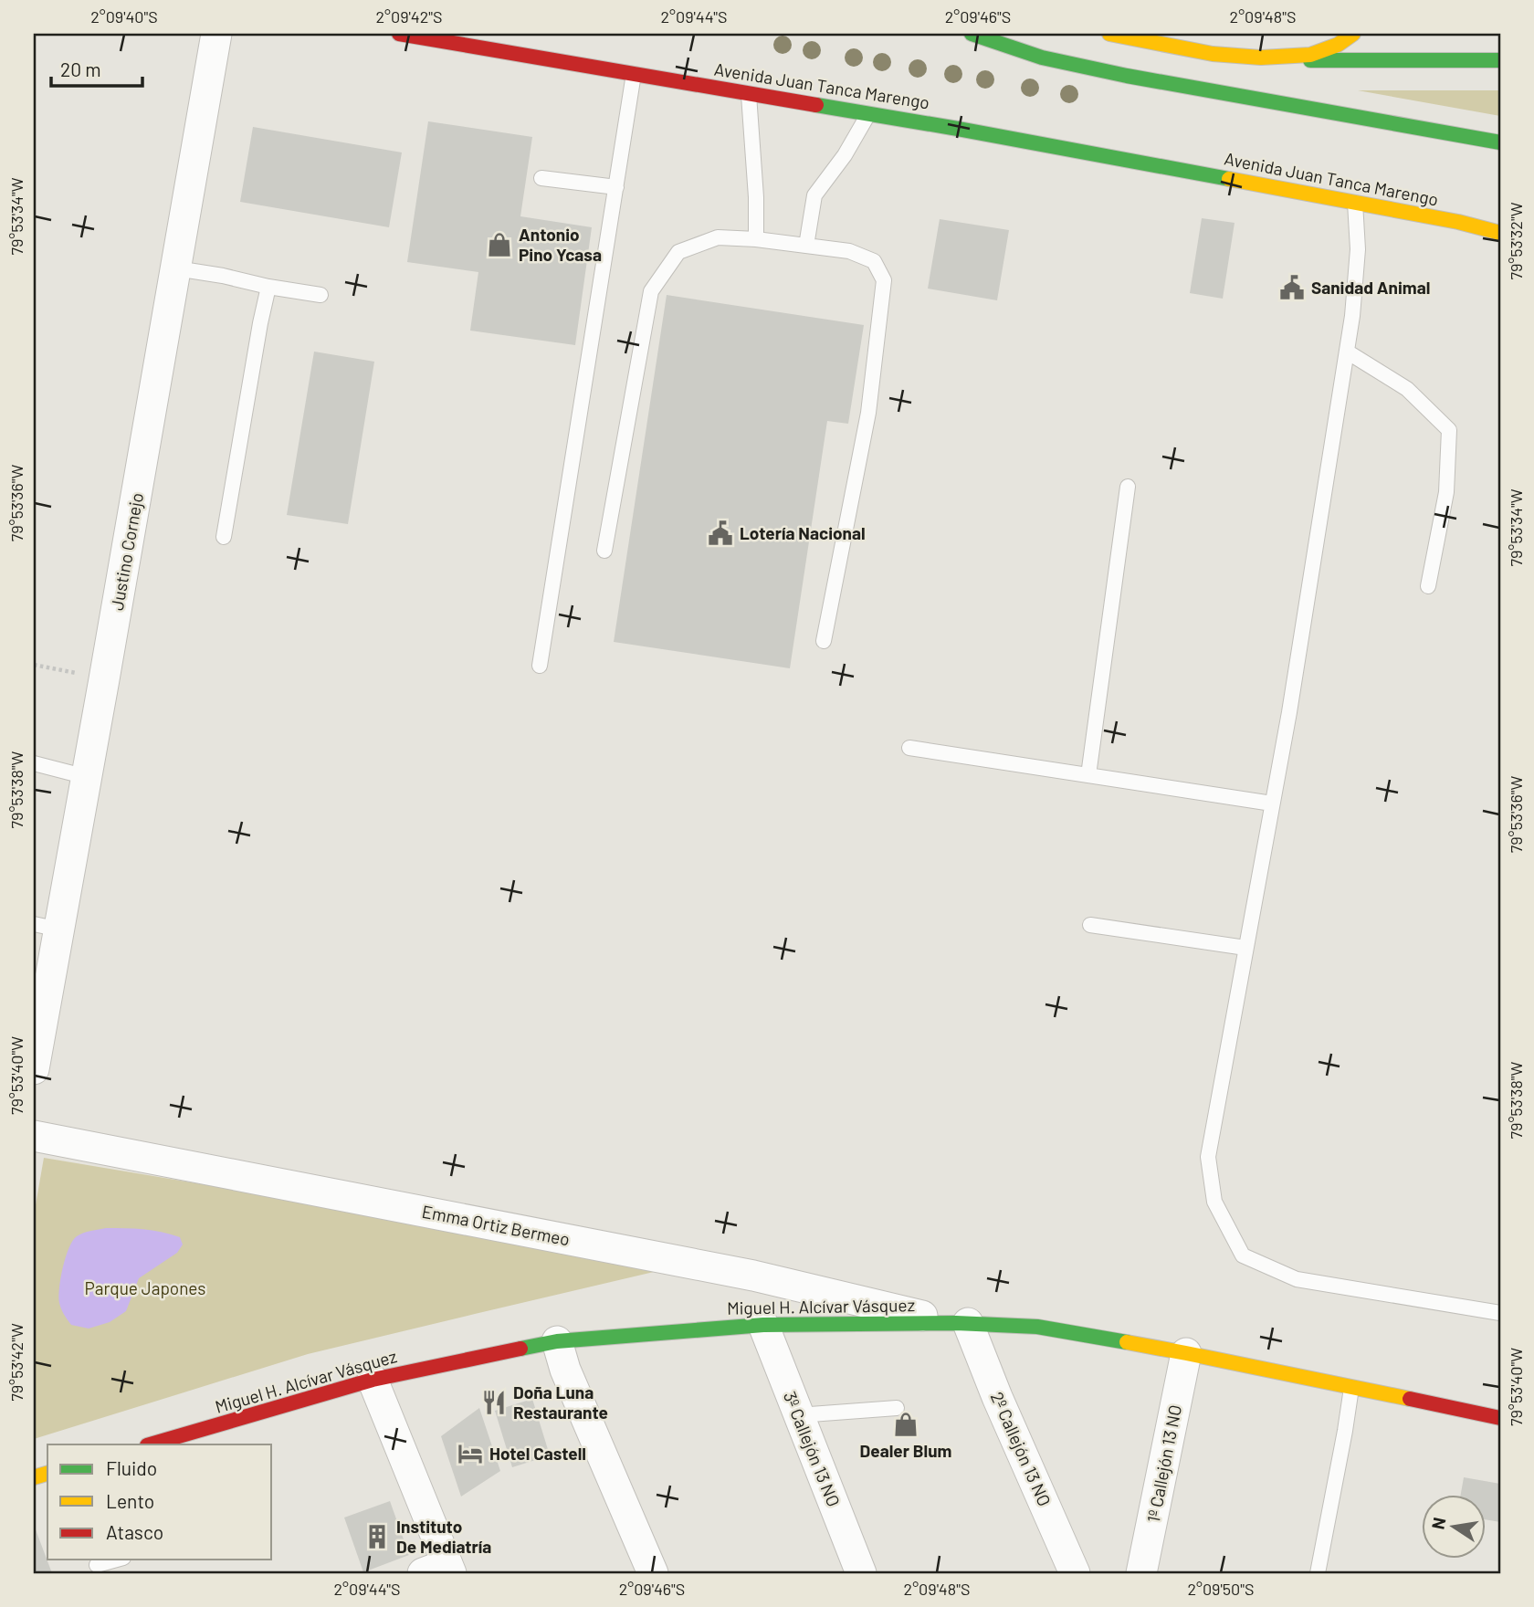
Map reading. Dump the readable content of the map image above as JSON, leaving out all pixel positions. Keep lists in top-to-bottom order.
{
  "streets": {
    "main road": ["Avenida Juan Tanca Marengo", "Miguel H. Alcívar Vásquez"],
    "street": [
      "Justino Cornejo",
      "Emma Ortiz Bermeo",
      "3º Callejón 13 NO",
      "2º Callejón 13 NO",
      "1º Callejón 13 NO"
    ]
  },
  "crossings": [
    ["Emma Ortiz Bermeo", "Miguel H. Alcívar Vásquez"],
    ["Emma Ortiz Bermeo", "2º Callejón 13 NO"],
    ["Miguel H. Alcívar Vásquez", "3º Callejón 13 NO"],
    ["Miguel H. Alcívar Vásquez", "2º Callejón 13 NO"],
    ["Miguel H. Alcívar Vásquez", "1º Callejón 13 NO"]
  ],
  "parks": ["Parque Japones"],
  "places": {
    "shop": ["Antonio Pino Ycasa", "Dealer Blum"],
    "public building": ["Sanidad Animal", "Lotería Nacional"],
    "restaurant": ["Doña Luna Restaurante"],
    "hotel": ["Hotel Castell"],
    "building": ["Instituto De Mediatría"]
  },
  "legend": ["Fluido", "Lento", "Atasco"],
  "scale_bar": "20 m",
  "north": "left",
  "coordinates": [
    "2°09'40\"S",
    "2°09'42\"S",
    "2°09'44\"S",
    "2°09'46\"S",
    "2°09'48\"S",
    "79°53'34\"W",
    "79°53'32\"W",
    "79°53'36\"W",
    "79°53'38\"W",
    "79°53'40\"W",
    "79°53'42\"W",
    "2°09'50\"S"
  ]
}
